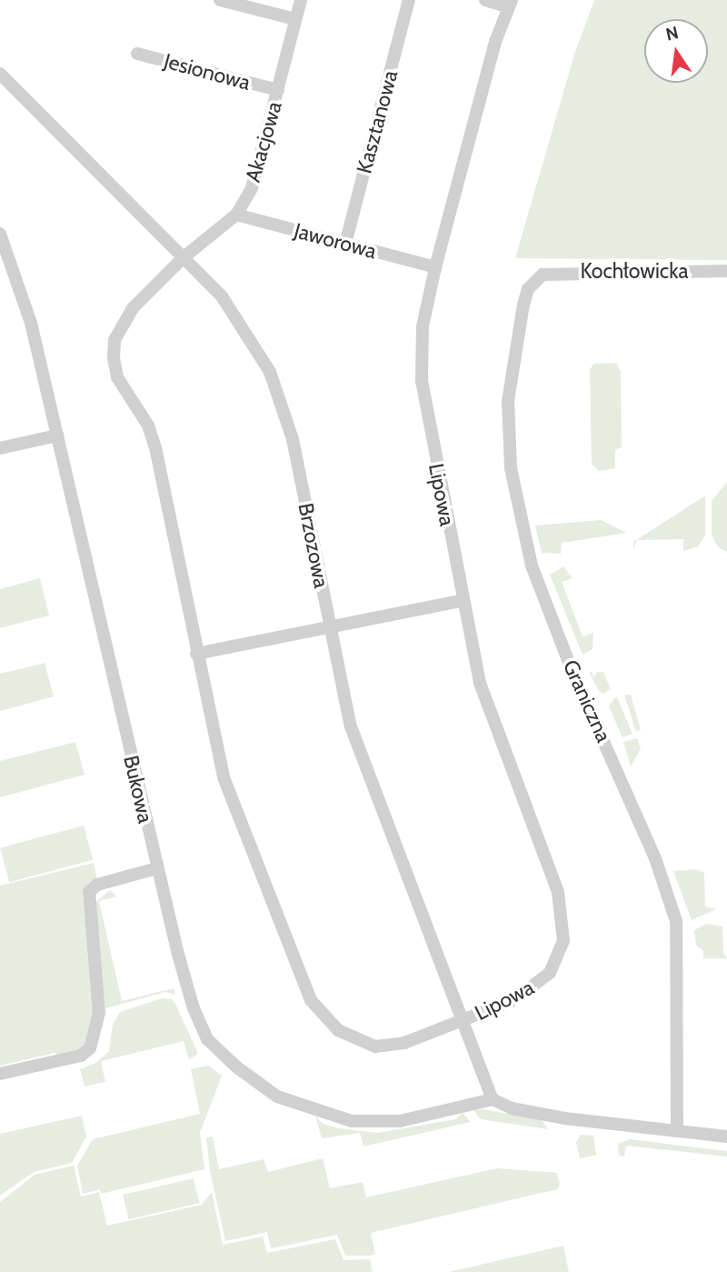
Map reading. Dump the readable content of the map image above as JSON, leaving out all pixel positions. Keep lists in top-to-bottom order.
{
  "streets": {
    "street": [
      "Jesionowa",
      "Kasztanowa",
      "Akacjowa",
      "Jaworowa",
      "Kochłowicka",
      "Lipowa",
      "Brzozowa",
      "Graniczna",
      "Bukowa"
    ]
  },
  "crossings": [
    ["Jesionowa", "Akacjowa"],
    ["Kasztanowa", "Jaworowa"],
    ["Akacjowa", "Jaworowa"],
    ["Akacjowa", "Lipowa"],
    ["Akacjowa", "Brzozowa"],
    ["Jaworowa", "Lipowa"],
    ["Kochłowicka", "Graniczna"],
    ["Lipowa", "Brzozowa"],
    ["Brzozowa", "Bukowa"]
  ],
  "north": "top"
}
